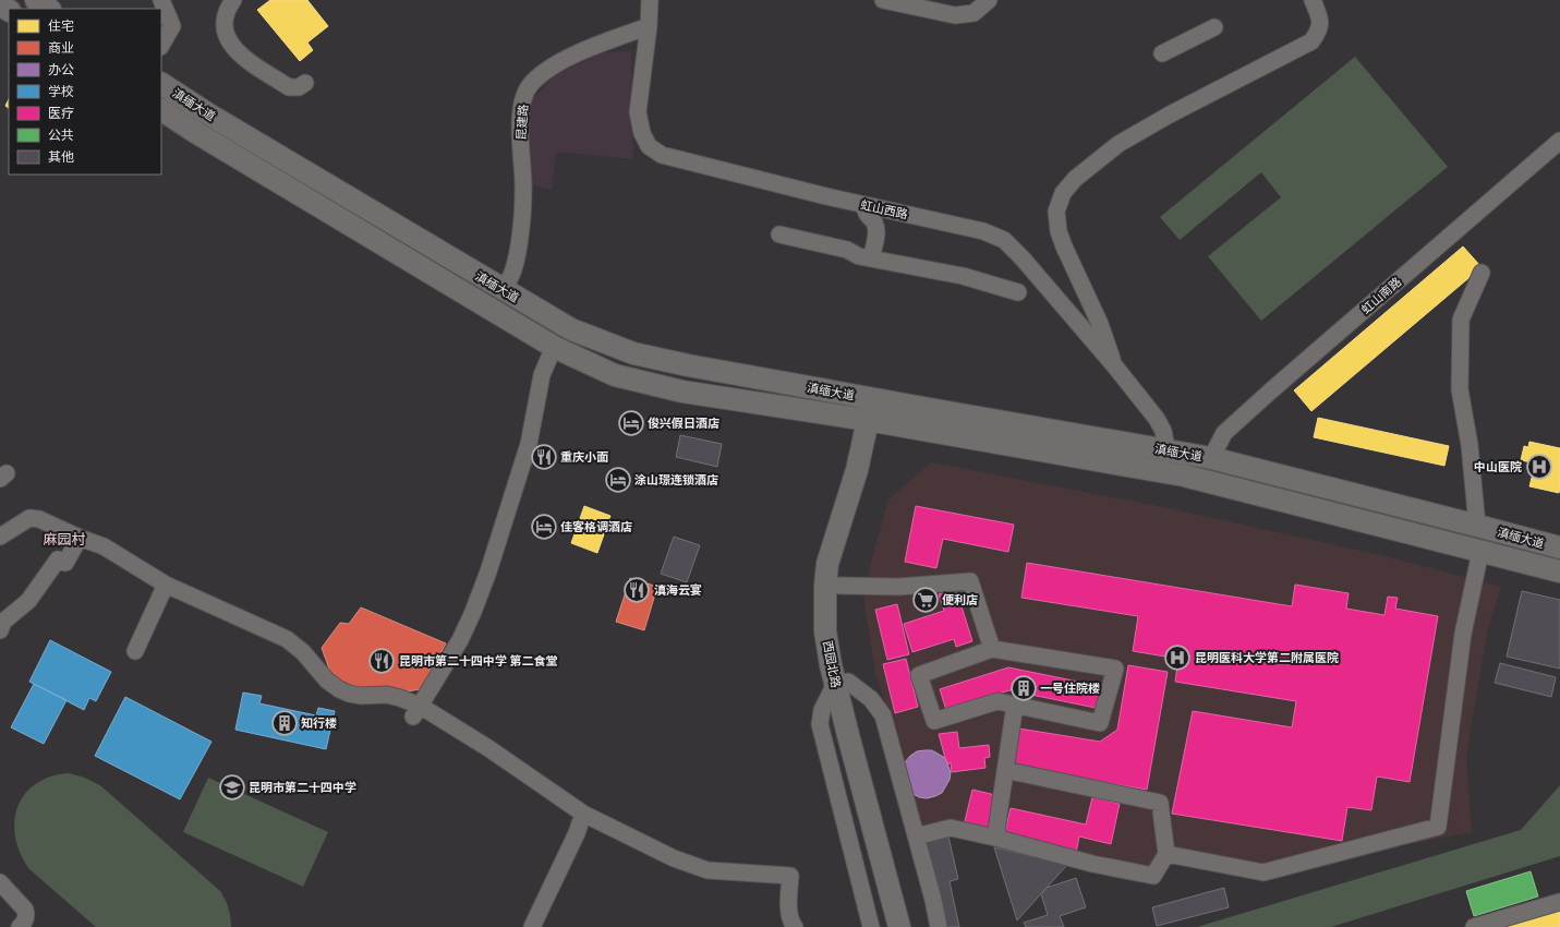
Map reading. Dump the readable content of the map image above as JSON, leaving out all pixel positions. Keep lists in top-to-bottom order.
{
  "streets": {
    "main road": ["滇缅大道", "西园北路"],
    "street": ["昆建路", "虹山西路", "虹山南路"]
  },
  "crossings": [
    ["滇缅大道", "昆建路"],
    ["滇缅大道", "虹山西路"],
    ["滇缅大道", "虹山南路"],
    ["滇缅大道", "西园北路"],
    ["昆建路", "虹山西路"]
  ],
  "districts": ["麻园村"],
  "places": {
    "hotel": ["俊兴假日酒店", "涂山璟连锁酒店", "佳客格调酒店"],
    "restaurant": ["重庆小面", "滇海云宴", "昆明市第二十四中学 第二食堂"],
    "hospital": ["中山医院", "昆明医科大学第二附属医院"],
    "supermarket": ["便利店"],
    "building": ["一号住院楼", "知行楼"],
    "school or university": ["昆明市第二十四中学"]
  },
  "legend": [
    "住宅",
    "商业",
    "办公",
    "学校",
    "医疗",
    "公共",
    "其他"
  ]
}
